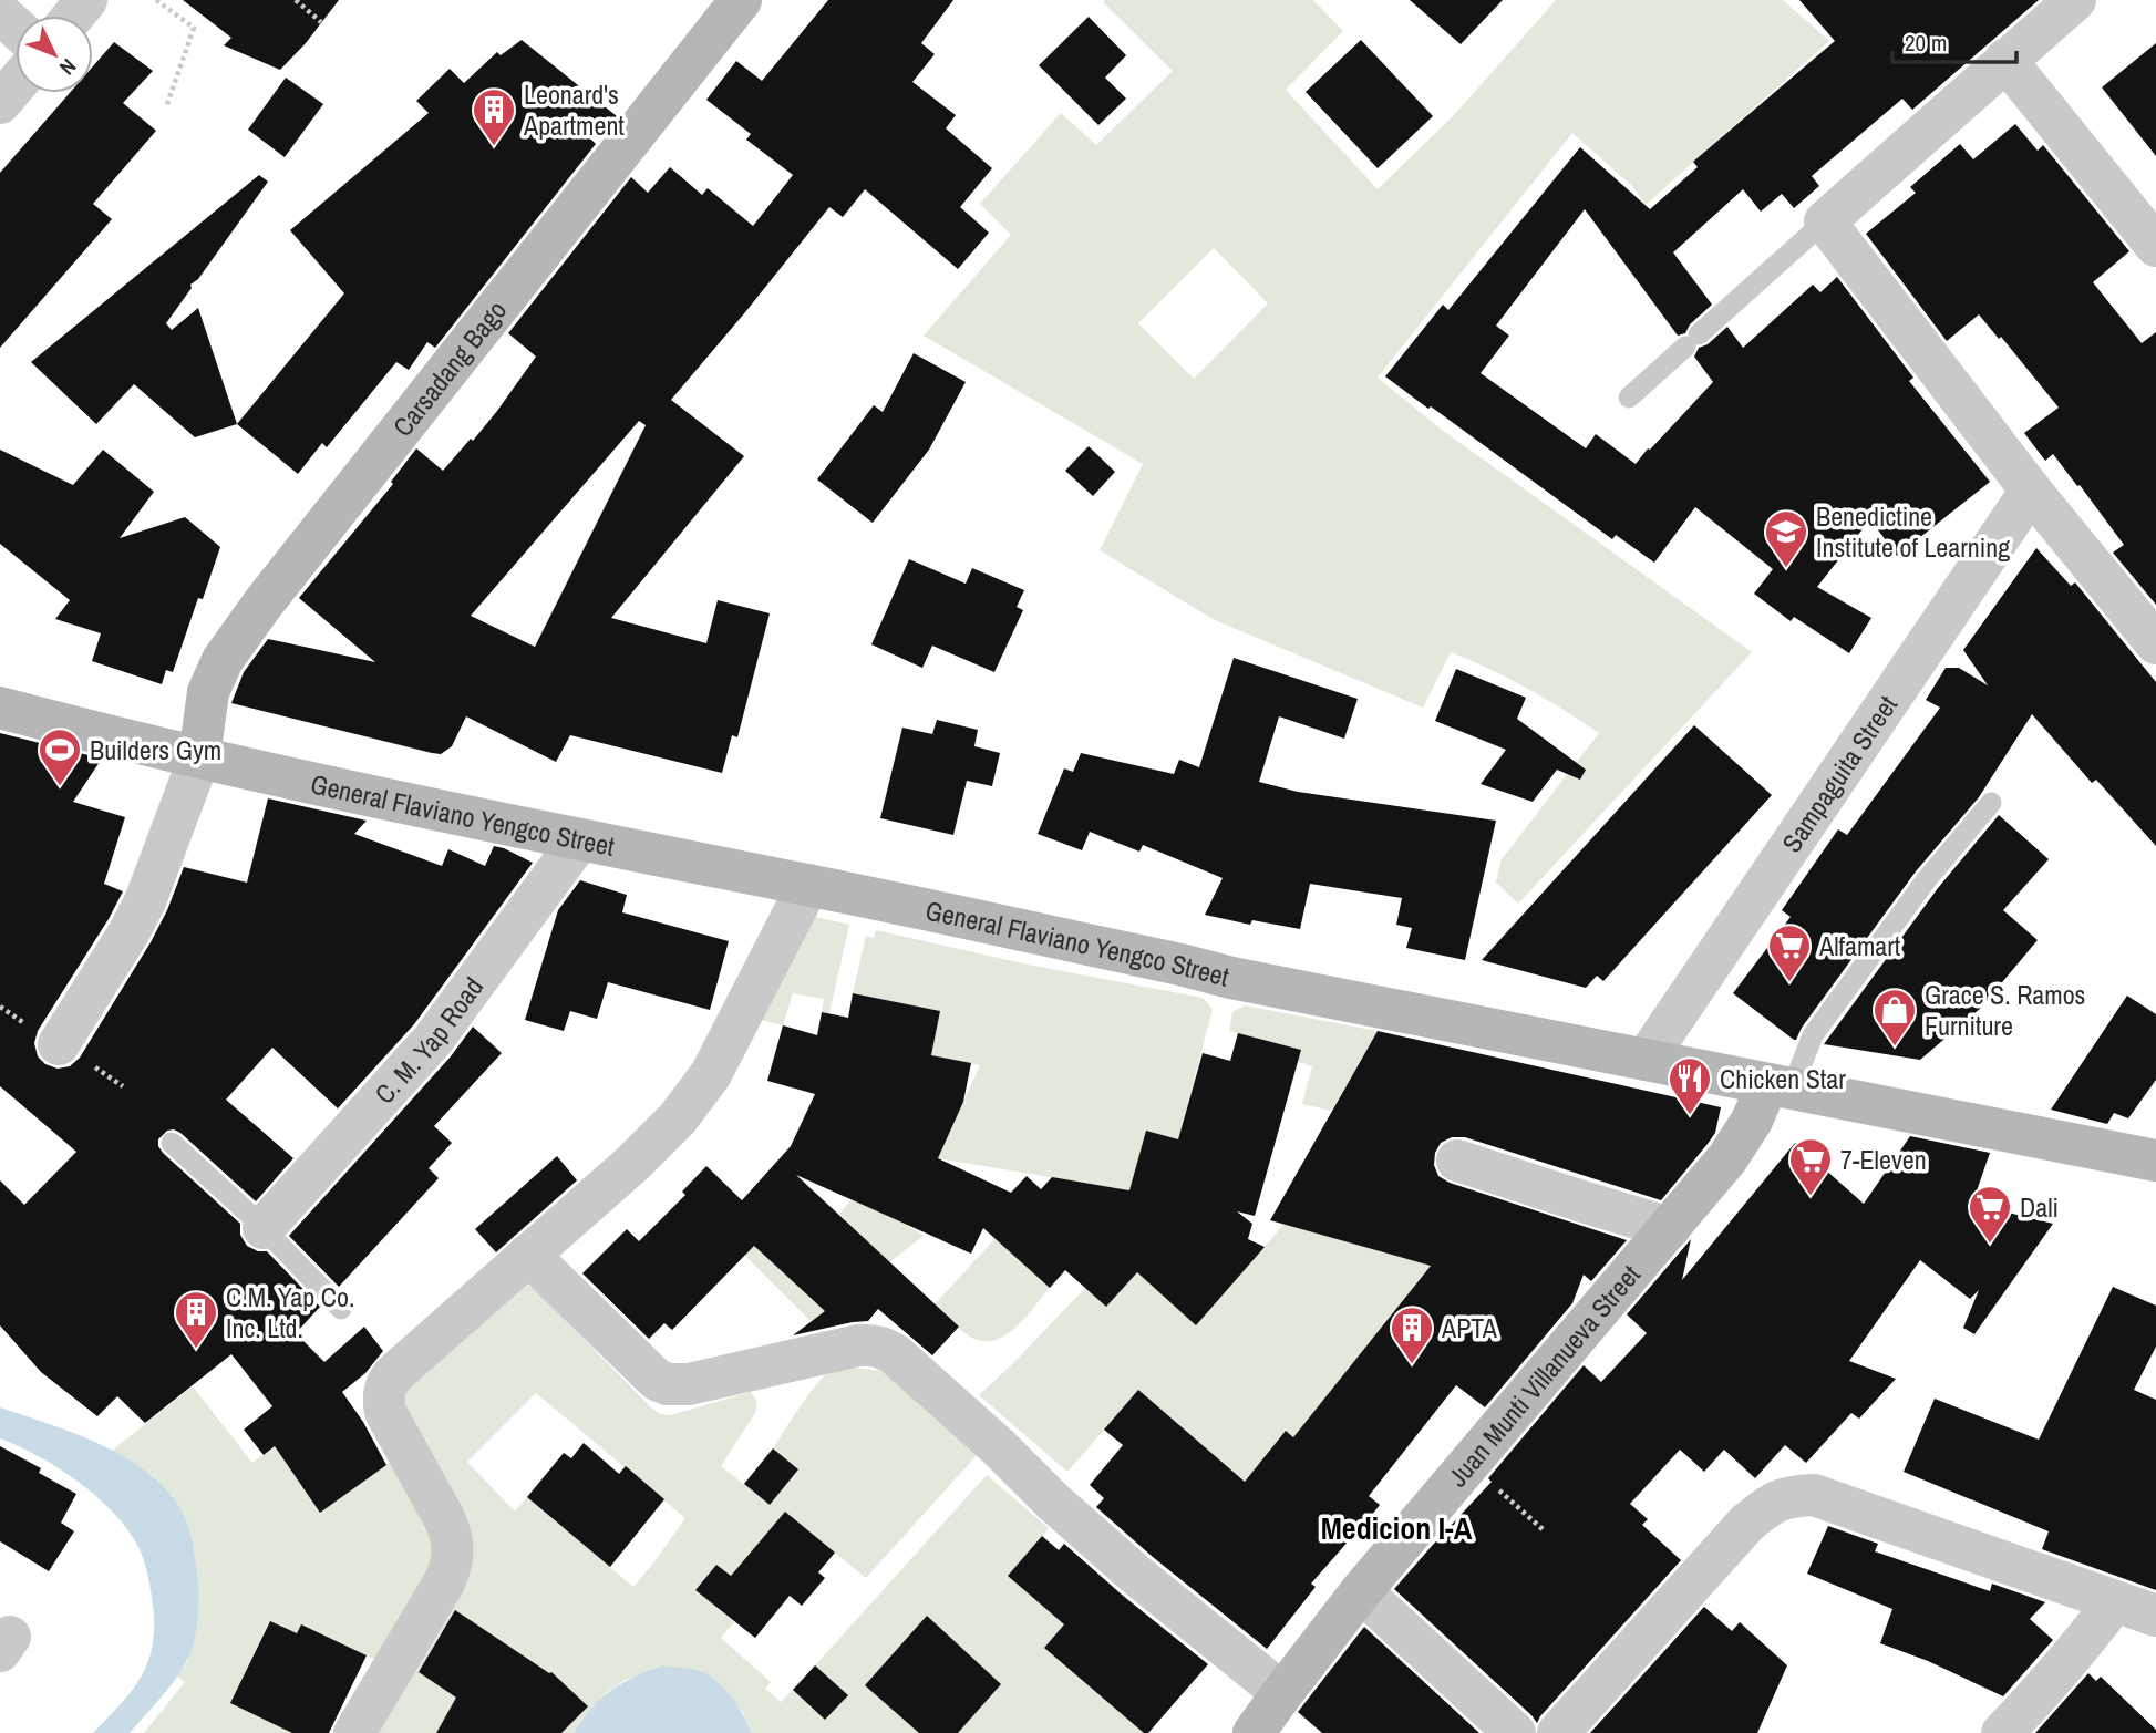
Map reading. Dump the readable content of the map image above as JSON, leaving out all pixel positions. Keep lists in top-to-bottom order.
{
  "streets": {
    "main road": ["Carsadang Bago", "General Flaviano Yengco Street", "Juan Munti Villanueva Street"],
    "street": ["Sampaguita Street", "C. M. Yap Road"]
  },
  "crossings": [
    ["Carsadang Bago", "General Flaviano Yengco Street"],
    ["Sampaguita Street", "General Flaviano Yengco Street"],
    ["General Flaviano Yengco Street", "C. M. Yap Road"],
    ["General Flaviano Yengco Street", "Juan Munti Villanueva Street"]
  ],
  "districts": ["Medicion I-A"],
  "places": {
    "building": ["Leonard's Apartment", "C.M. Yap Co. Inc. Ltd.", "APTA"],
    "school or university": ["Benedictine Institute of Learning"],
    "sports": ["Builders Gym"],
    "supermarket": ["Alfamart", "7-Eleven", "Dali"],
    "shop": ["Grace S. Ramos Furniture"],
    "restaurant": ["Chicken Star"]
  },
  "scale_bar": "20 m",
  "north": "bottom right"
}
